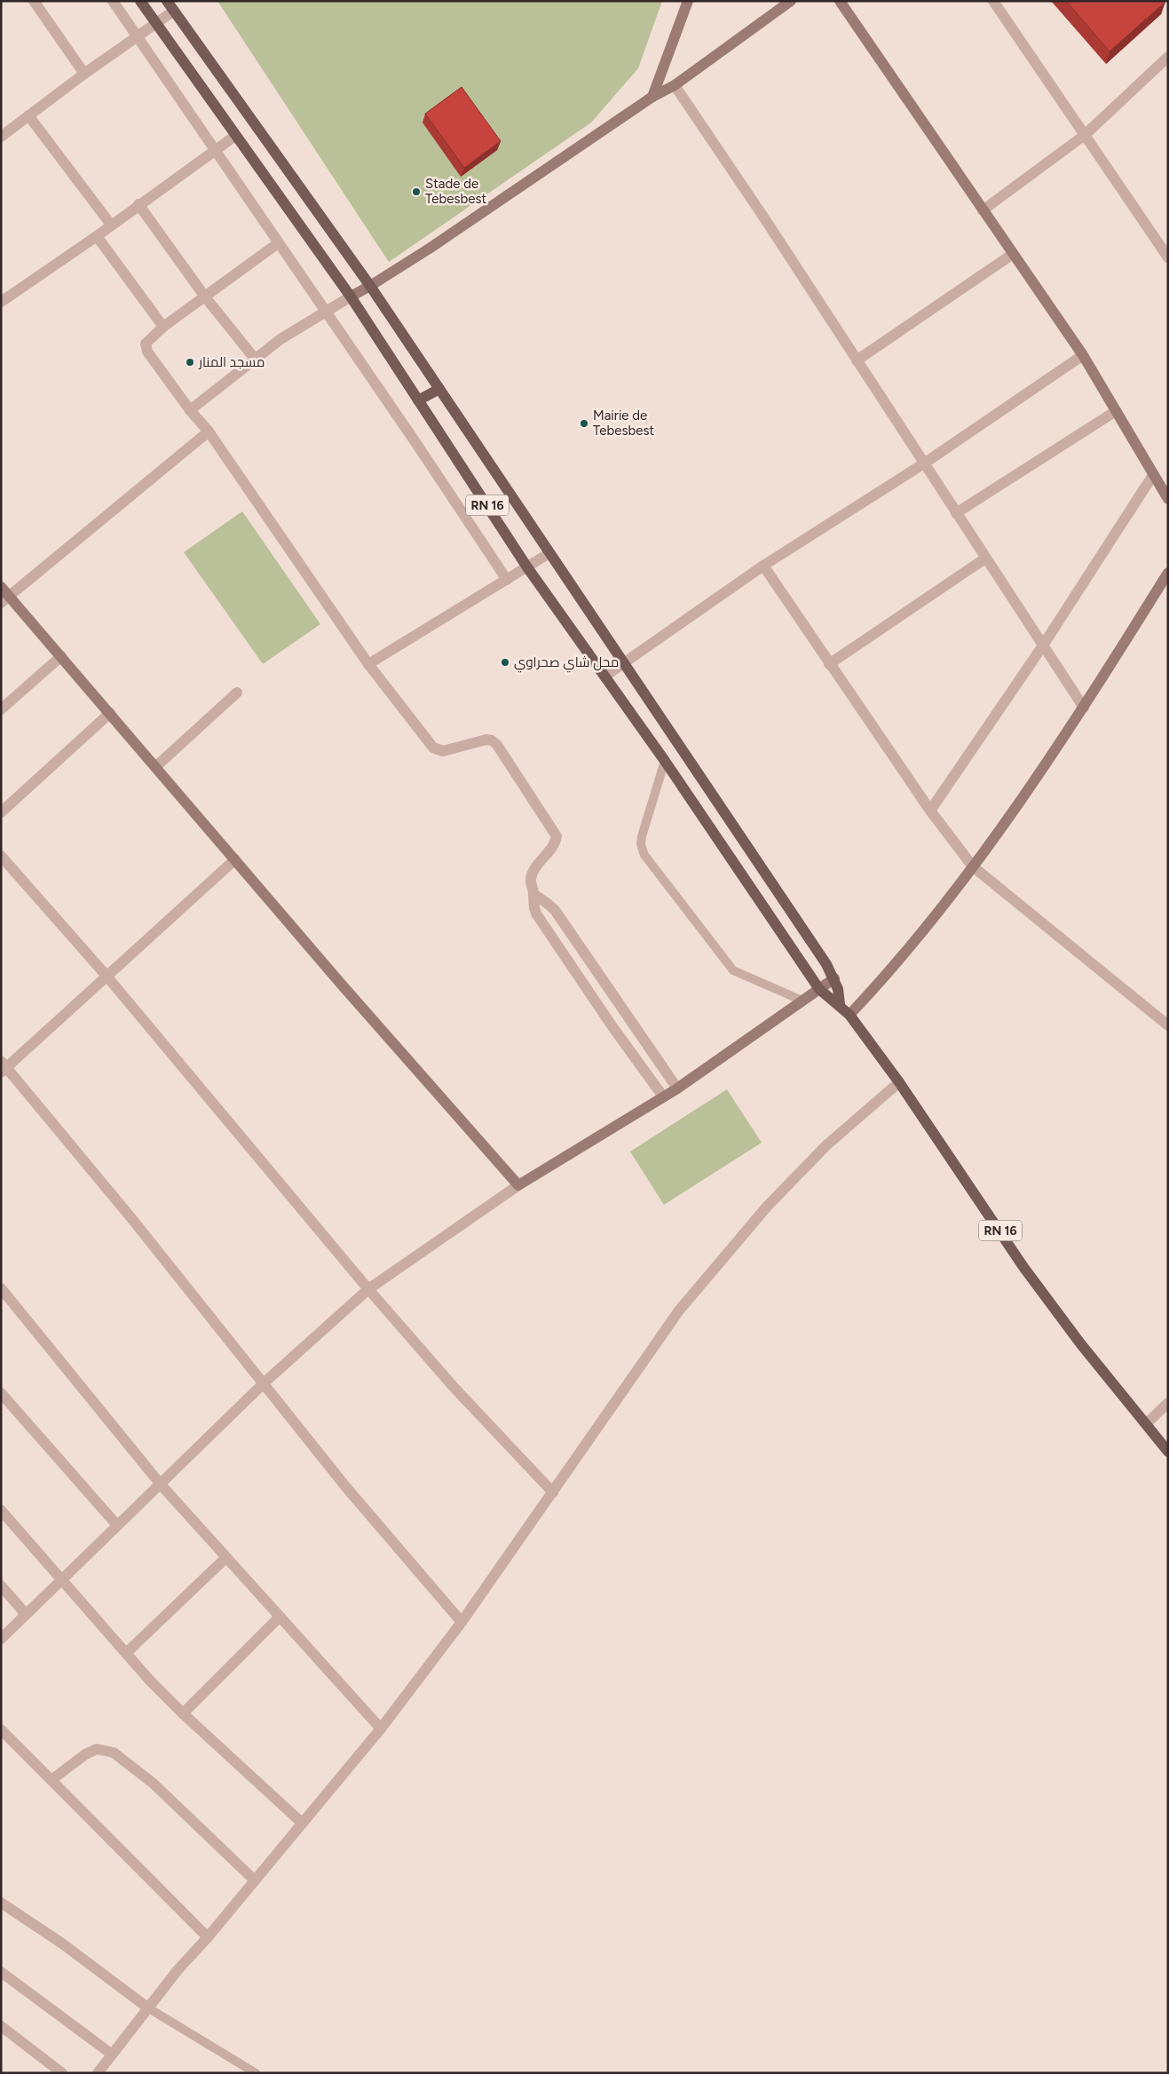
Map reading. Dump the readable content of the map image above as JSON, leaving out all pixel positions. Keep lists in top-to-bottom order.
{
  "streets": {
    "main road": ["RN 16"]
  },
  "places": [
    "Stade de Tebesbest",
    "مسجد المنار",
    "Mairie de Tebesbest",
    "محل شاي صحراوي"
  ]
}
